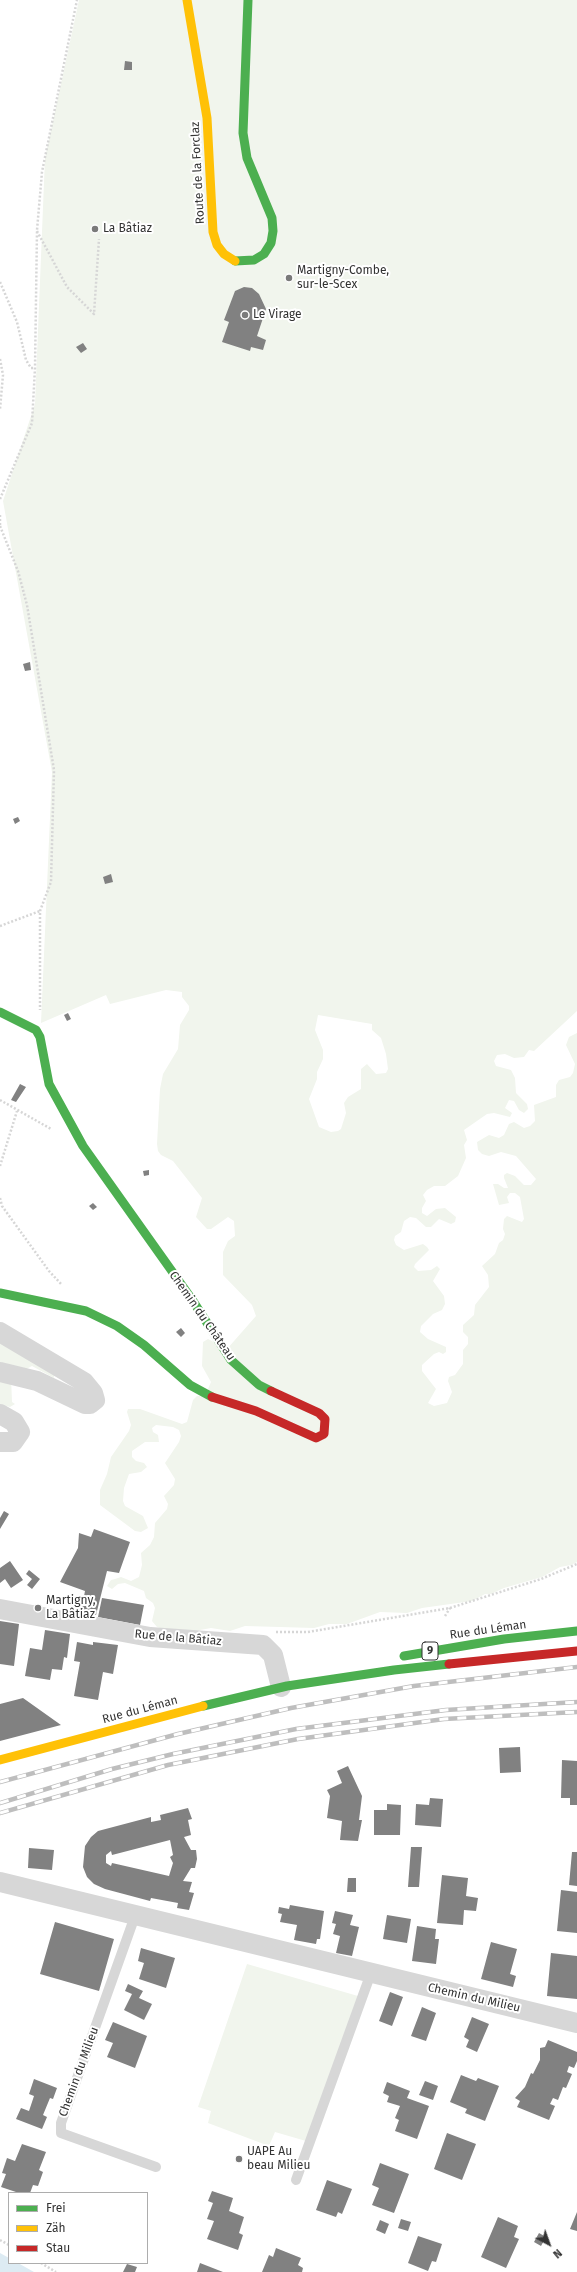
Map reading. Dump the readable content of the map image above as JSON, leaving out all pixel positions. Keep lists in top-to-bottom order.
{
  "streets": {
    "main road": [
      "Route de la Forclaz",
      "Chemin du Château",
      "Rue du Léman",
      "9"
    ],
    "street": ["Rue de la Bâtiaz", "Chemin du Milieu"]
  },
  "crossings": [
    ["Rue du Léman", "Rue de la Bâtiaz"]
  ],
  "places": [
    "La Bâtiaz",
    "Martigny-Combe, sur-le-Scex",
    "Le Virage",
    "Martigny, La Bâtiaz",
    "UAPE Au beau Milieu"
  ],
  "legend": ["Frei", "Zäh", "Stau"],
  "north": "bottom right"
}
